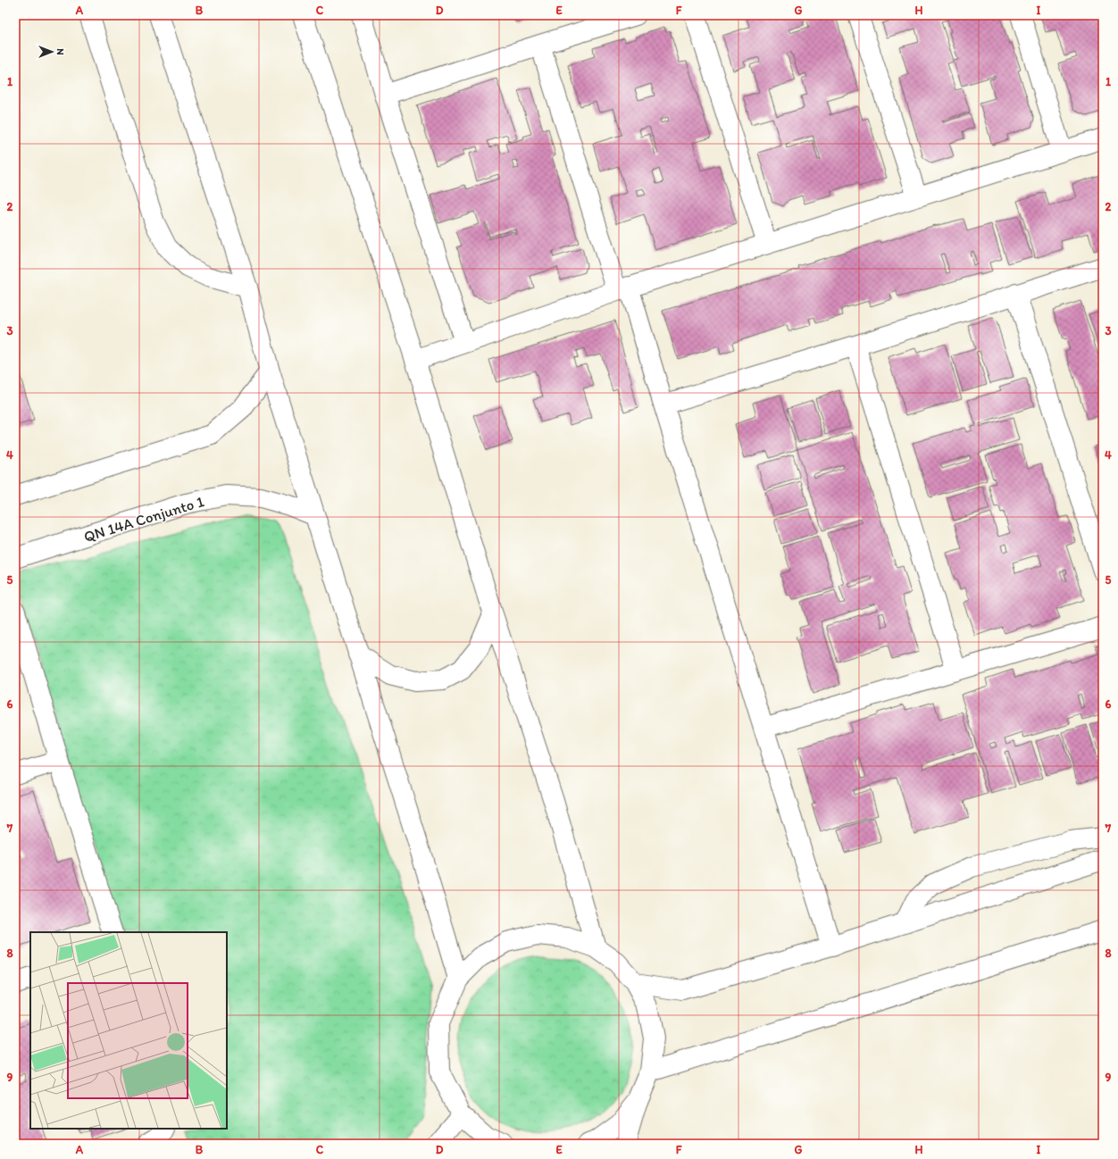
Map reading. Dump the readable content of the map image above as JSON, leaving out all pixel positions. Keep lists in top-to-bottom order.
{
  "streets": {
    "street": ["QN 14A Conjunto 1"]
  },
  "north": "right",
  "grid": {
    "columns": [
      "A",
      "B",
      "C",
      "D",
      "E",
      "F",
      "G",
      "H",
      "I"
    ],
    "rows": [
      "1",
      "2",
      "3",
      "4",
      "5",
      "6",
      "7",
      "8",
      "9"
    ]
  }
}
